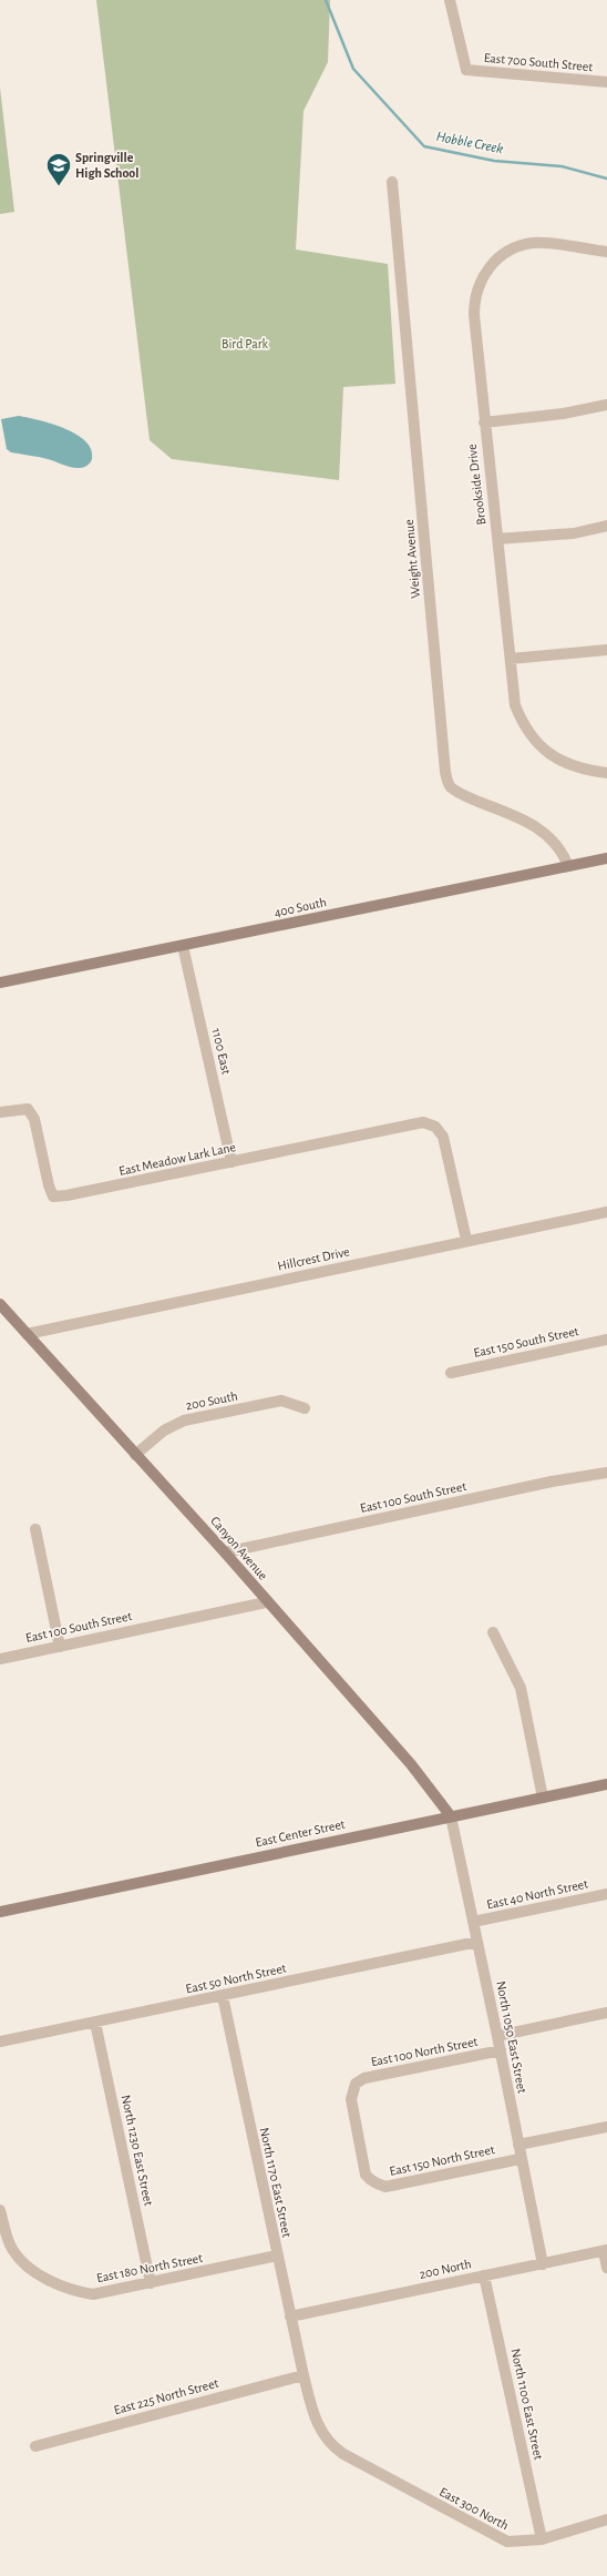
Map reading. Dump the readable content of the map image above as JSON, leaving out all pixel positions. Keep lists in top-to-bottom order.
{
  "streets": {
    "street": [
      "East 700 South Street",
      "Brookside Drive",
      "Weight Avenue",
      "400 South",
      "1100 East",
      "East Meadow Lark Lane",
      "Hillcrest Drive",
      "East 150 South Street",
      "200 South",
      "East 100 South Street",
      "Canyon Avenue",
      "East Center Street",
      "East 40 North Street",
      "East 50 North Street",
      "North 1050 East Street",
      "East 100 North Street",
      "North 1230 East Street",
      "East 150 North Street",
      "North 1170 East Street",
      "East 180 North Street",
      "200 North",
      "East 225 North Street",
      "North 1100 East Street",
      "East 300 North"
    ]
  },
  "crossings": [
    ["Weight Avenue", "400 South"],
    ["400 South", "1100 East"],
    ["1100 East", "East Meadow Lark Lane"],
    ["East Meadow Lark Lane", "Hillcrest Drive"],
    ["Hillcrest Drive", "Canyon Avenue"],
    ["200 South", "Canyon Avenue"],
    ["East 100 South Street", "Canyon Avenue"],
    ["Canyon Avenue", "East Center Street"],
    ["Canyon Avenue", "North 1050 East Street"],
    ["East Center Street", "North 1050 East Street"],
    ["East 40 North Street", "North 1050 East Street"],
    ["East 50 North Street", "North 1050 East Street"],
    ["East 50 North Street", "North 1230 East Street"],
    ["East 50 North Street", "North 1170 East Street"],
    ["North 1050 East Street", "East 100 North Street"],
    ["North 1050 East Street", "East 150 North Street"],
    ["North 1050 East Street", "200 North"],
    ["East 100 North Street", "East 150 North Street"],
    ["North 1230 East Street", "East 180 North Street"],
    ["North 1170 East Street", "East 180 North Street"],
    ["North 1170 East Street", "200 North"],
    ["North 1170 East Street", "East 225 North Street"],
    ["North 1170 East Street", "East 300 North"],
    ["200 North", "North 1100 East Street"],
    ["East 225 North Street", "East 300 North"],
    ["North 1100 East Street", "East 300 North"]
  ],
  "water": ["Hobble Creek"],
  "parks": ["Bird Park"],
  "places": {
    "school or university": ["Springville High School"]
  }
}
